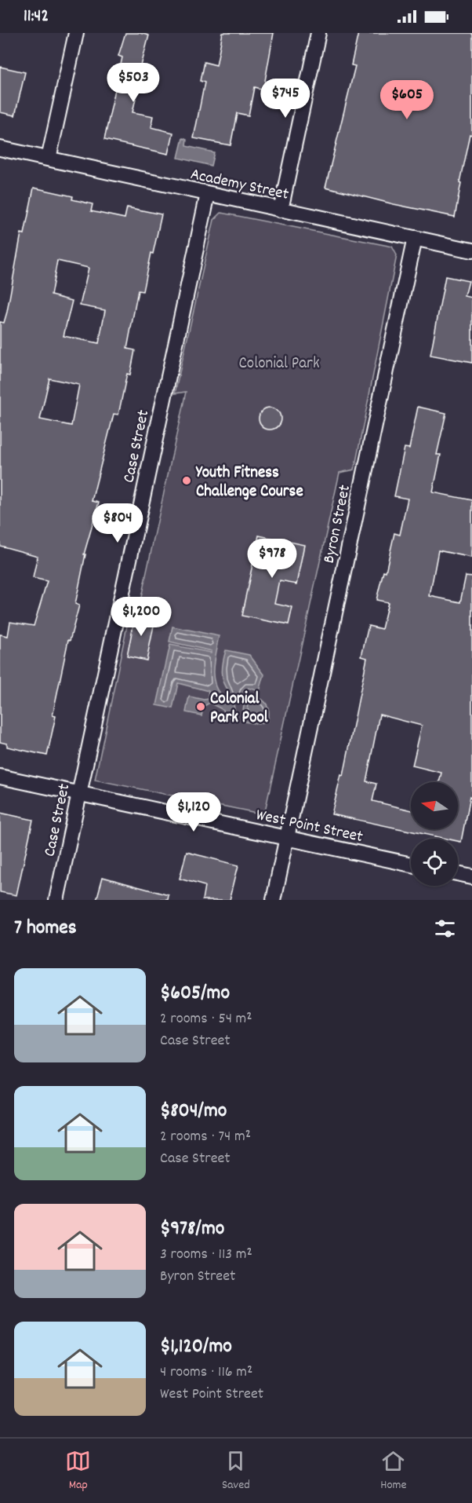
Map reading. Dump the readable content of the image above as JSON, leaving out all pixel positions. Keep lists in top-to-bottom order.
{
  "streets": {
    "street": [
      "Academy Street",
      "Case Street",
      "Byron Street",
      "West Point Street"
    ]
  },
  "crossings": [
    ["Academy Street", "Case Street"],
    ["Academy Street", "Byron Street"],
    ["Case Street", "West Point Street"],
    ["Byron Street", "West Point Street"]
  ],
  "parks": ["Colonial Park"],
  "places": ["Youth Fitness Challenge Course", "Colonial Park Pool"],
  "north": "left",
  "page": {
    "status": "11:42",
    "price": [
      "$503",
      "$745",
      "$605",
      "$804",
      "$978",
      "$1,200",
      "$1,120"
    ],
    "heading": "7 homes",
    "list": [
      {
        "name": "$605/mo",
        "note": "2 rooms · 54 m² · Case Street"
      },
      {
        "name": "$804/mo",
        "note": "2 rooms · 74 m² · Case Street"
      },
      {
        "name": "$978/mo",
        "note": "3 rooms · 113 m² · Byron Street"
      },
      {
        "name": "$1,120/mo",
        "note": "4 rooms · 116 m² · West Point Street"
      }
    ],
    "tabs": ["Map", "Saved", "Home"]
  }
}
